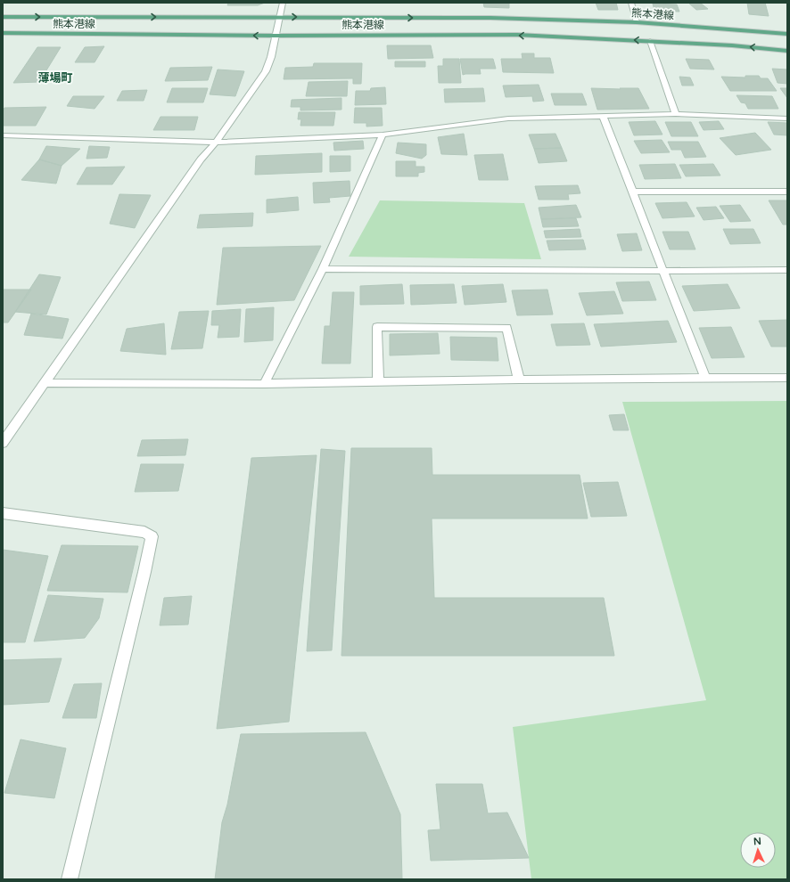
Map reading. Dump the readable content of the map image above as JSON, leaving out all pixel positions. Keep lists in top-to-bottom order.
{
  "streets": {
    "main road": ["熊本港線"]
  },
  "districts": ["薄場町"],
  "north": "top"
}
